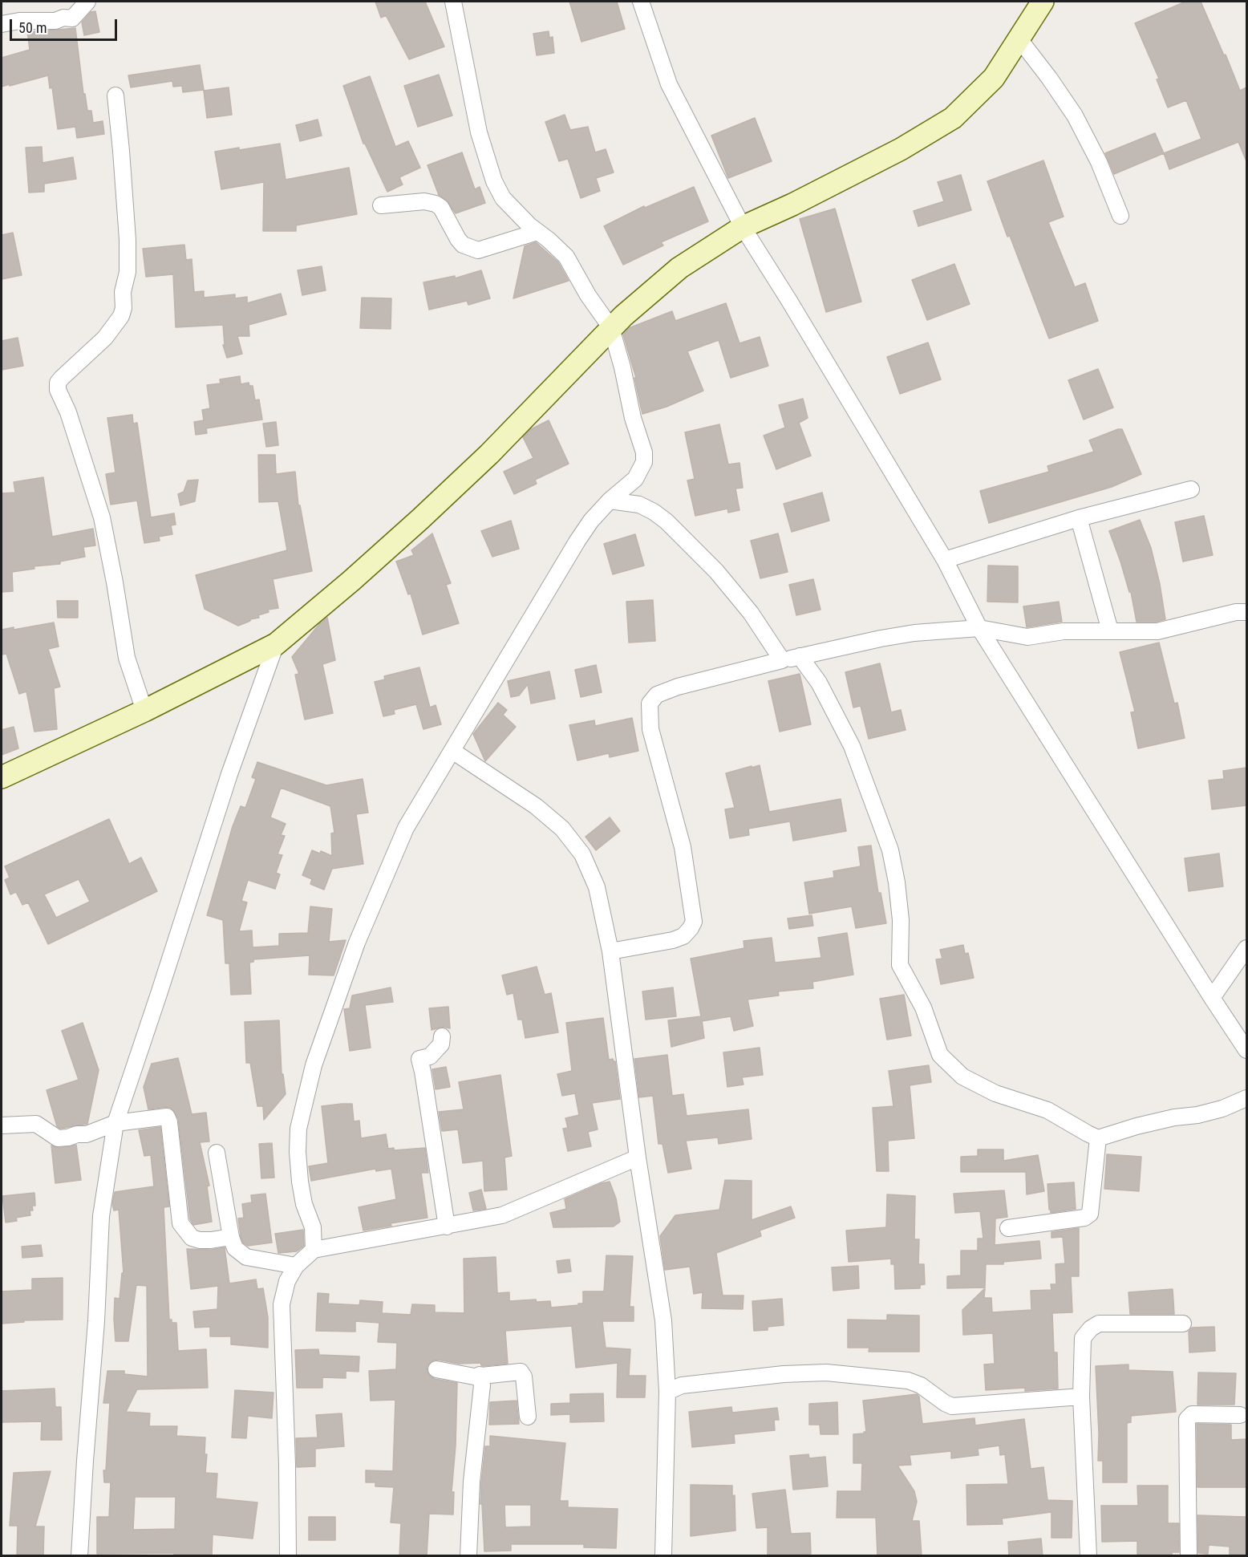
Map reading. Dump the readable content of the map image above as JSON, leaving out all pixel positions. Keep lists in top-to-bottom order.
{
  "scale_bar": "50 m"
}
